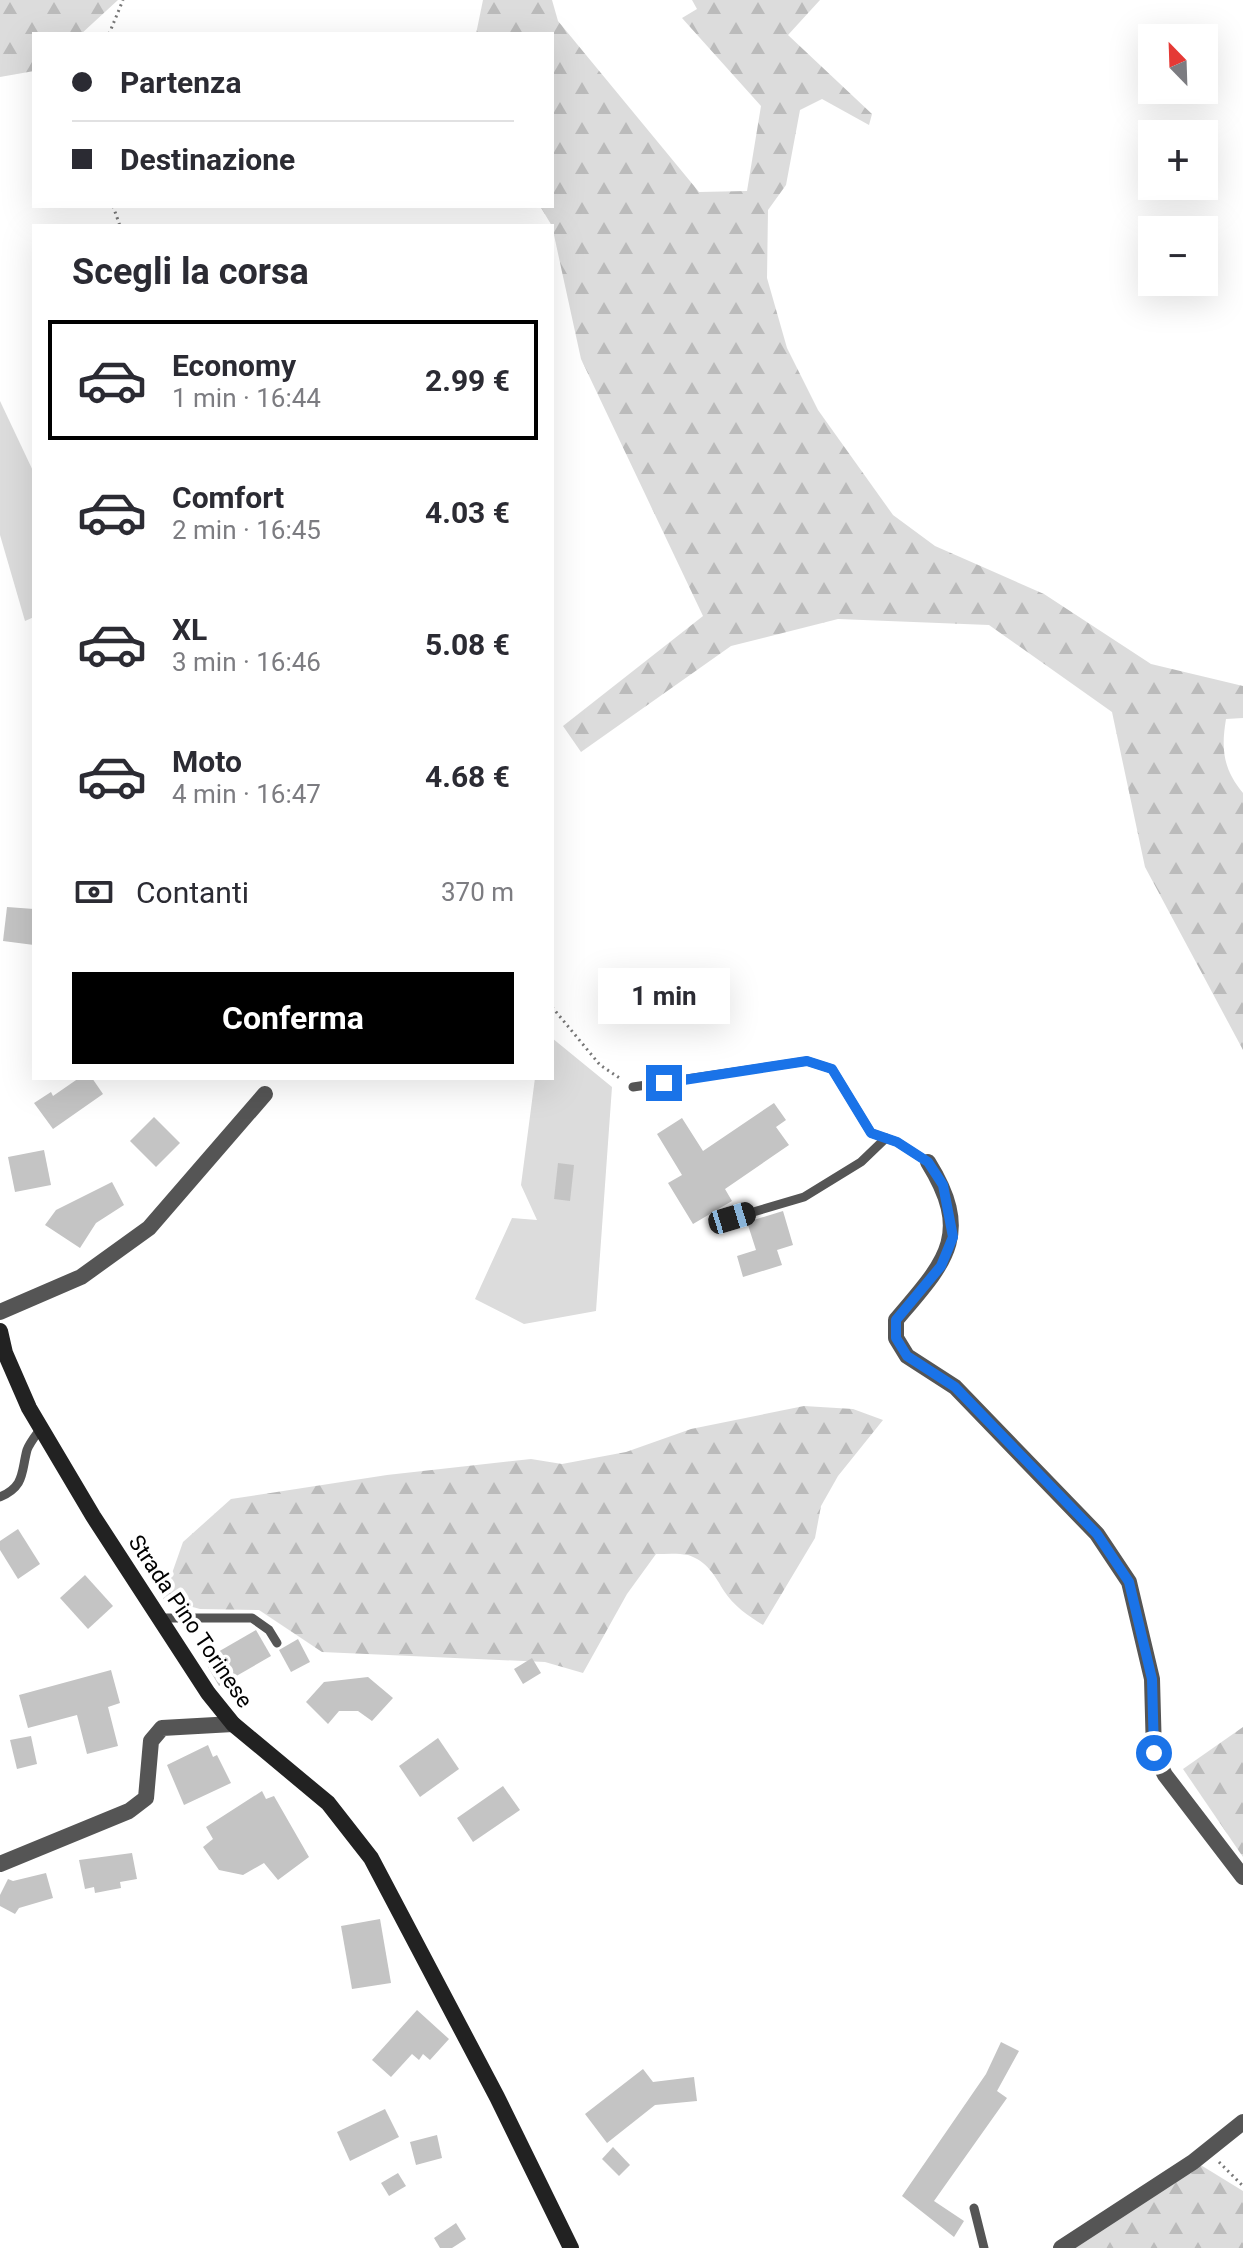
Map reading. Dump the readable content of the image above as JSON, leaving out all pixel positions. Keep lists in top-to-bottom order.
{
  "streets": {
    "street": ["Strada Pino Torinese"]
  },
  "north": "top left",
  "page": {
    "map_buttons": ["+", "−"],
    "banner": ["Partenza", "Destinazione"],
    "heading": "Scegli la corsa",
    "list": [
      {
        "name": "Economy",
        "note": "1 min · 16:44",
        "value": "2.99 €"
      },
      {
        "name": "Comfort",
        "note": "2 min · 16:45",
        "value": "4.03 €"
      },
      {
        "name": "XL",
        "note": "3 min · 16:46",
        "value": "5.08 €"
      },
      {
        "name": "Moto",
        "note": "4 min · 16:47",
        "value": "4.68 €"
      }
    ],
    "pay": ["Contanti", "370 m"],
    "buttons": "Conferma",
    "bubble": "1 min"
  }
}
